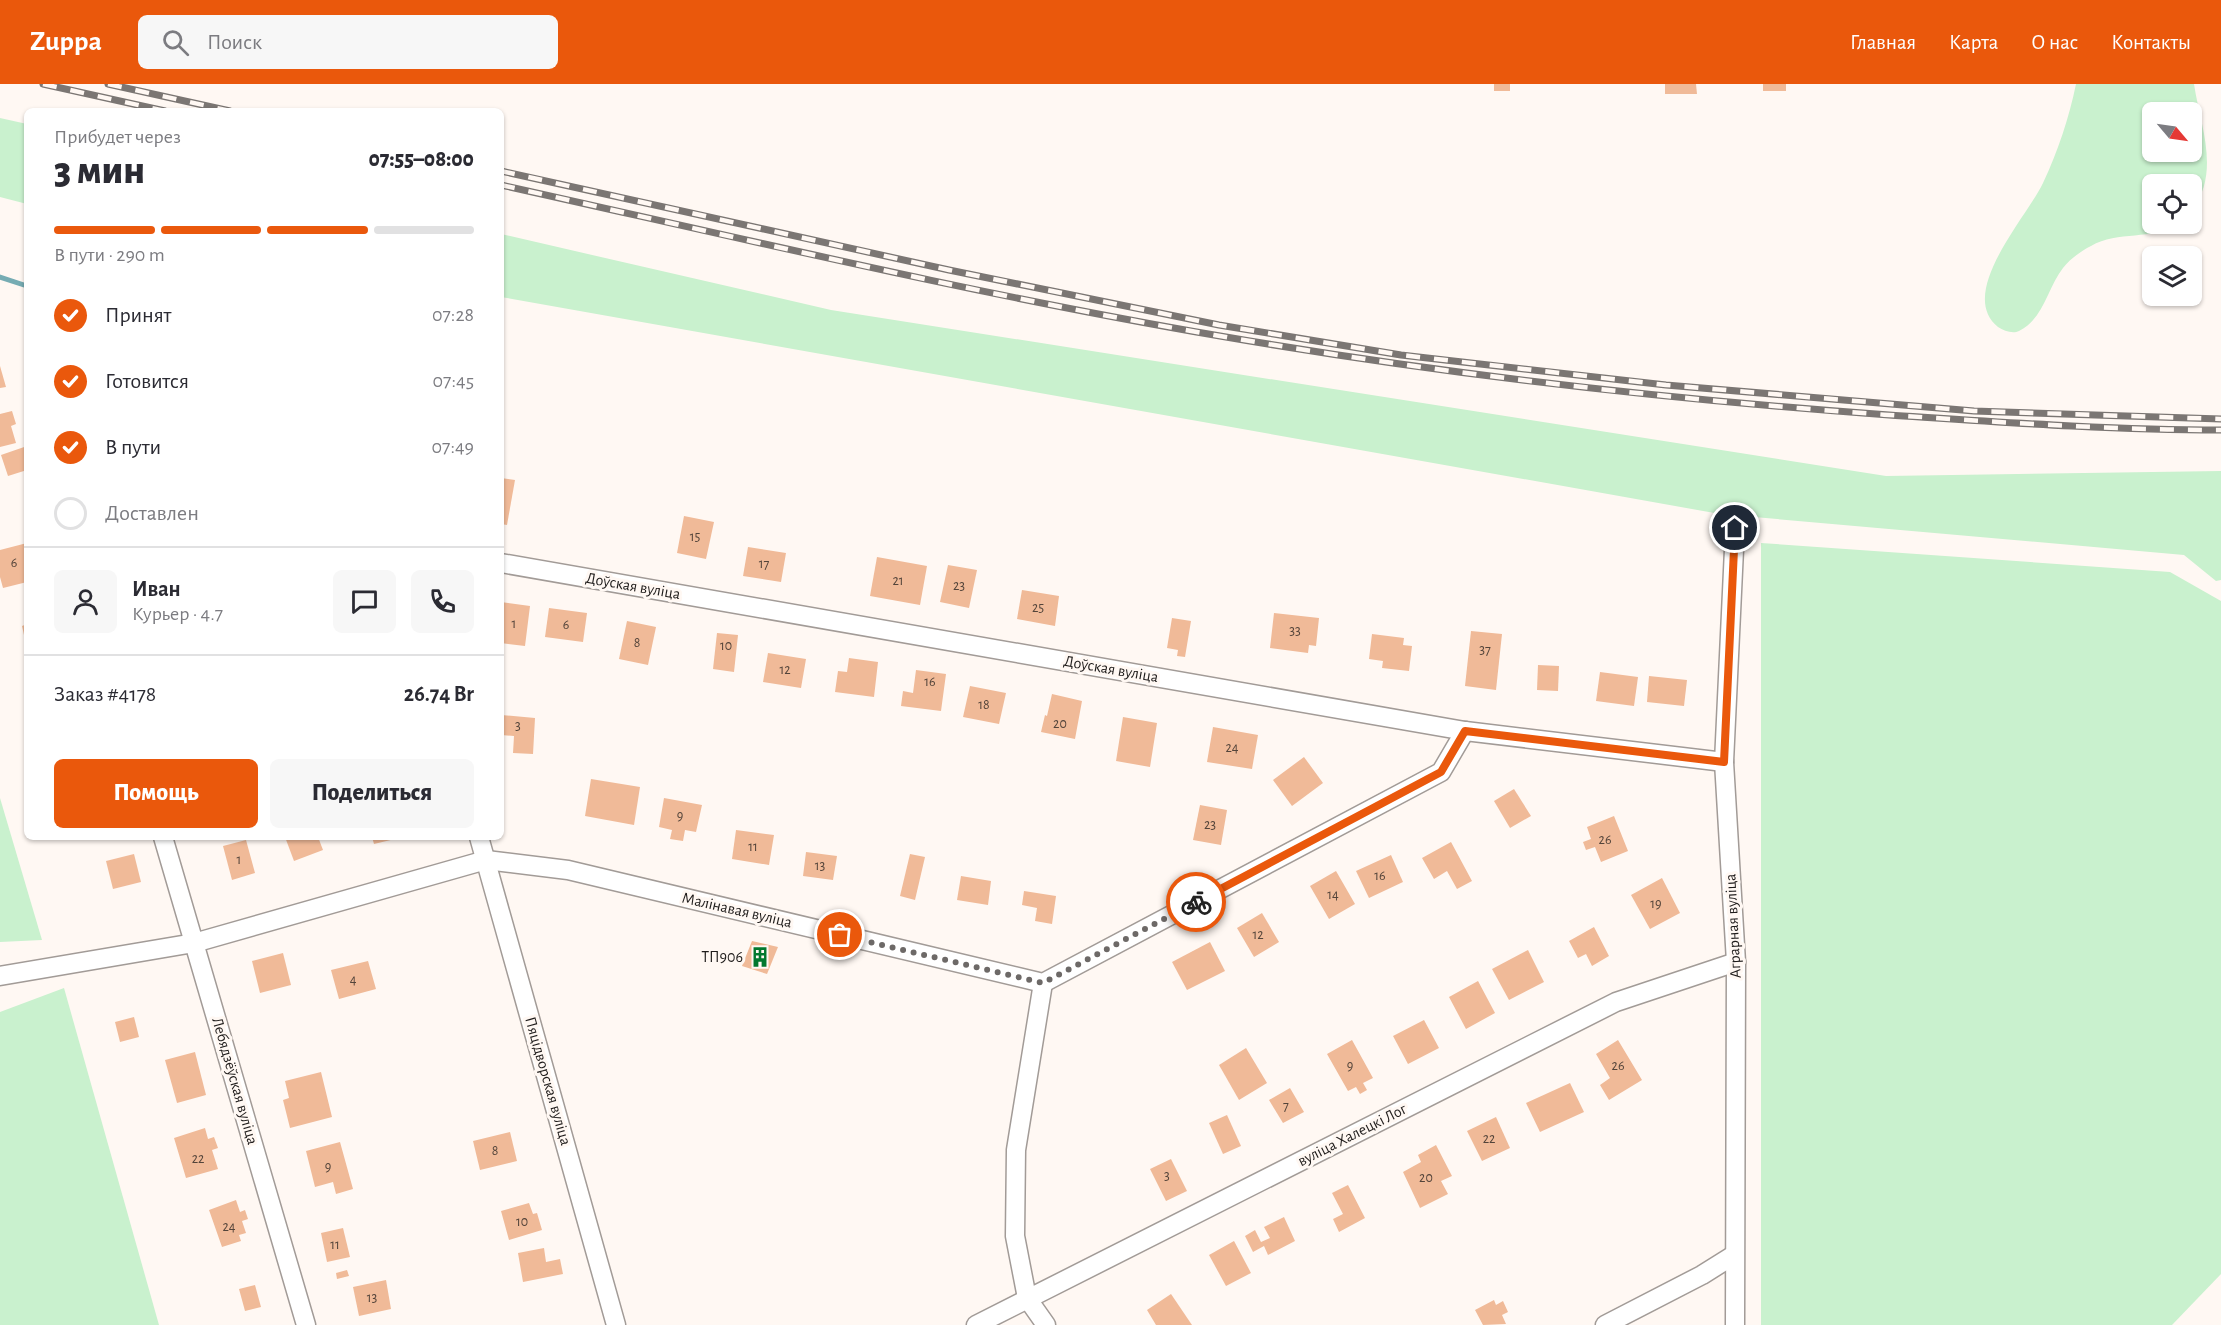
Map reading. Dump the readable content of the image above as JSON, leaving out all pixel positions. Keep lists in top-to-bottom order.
{
  "streets": {
    "street": [
      "Доўская вуліца",
      "Малінавая вуліца",
      "Аграрная вуліца",
      "Лебядзёўская вуліца",
      "Пяцідворская вуліца",
      "вуліца Халецкі Лог"
    ]
  },
  "crossings": [
    ["Доўская вуліца", "Аграрная вуліца"],
    ["Малінавая вуліца", "Лебядзёўская вуліца"],
    ["Малінавая вуліца", "Пяцідворская вуліца"],
    ["Аграрная вуліца", "вуліца Халецкі Лог"]
  ],
  "places": {
    "building": ["ТП906"]
  },
  "house_numbers": [
    "15",
    "6",
    "17",
    "21",
    "23",
    "25",
    "1",
    "6",
    "33",
    "8",
    "10",
    "37",
    "12",
    "16",
    "18",
    "20",
    "3",
    "24",
    "9",
    "23",
    "26",
    "11",
    "1",
    "13",
    "16",
    "14",
    "19",
    "12",
    "4",
    "9",
    "26",
    "7",
    "22",
    "8",
    "22",
    "9",
    "3",
    "20",
    "10",
    "24",
    "11",
    "13"
  ],
  "north": "bottom right",
  "page": {
    "header": "Zuppa",
    "search": "Поиск",
    "nav": [
      "Главная",
      "Карта",
      "О нас",
      "Контакты"
    ],
    "heading": ["3 мин", "Прибудет через", "07:55–08:00"],
    "panel": [
      "Иван",
      "Курьер · 4.7",
      "Заказ #4178",
      "26.74 Br"
    ],
    "bar": "В пути · 290 m",
    "list": [
      ["Принят", "07:28"],
      ["Готовится", "07:45"],
      ["В пути", "07:49"],
      "Доставлен"
    ],
    "buttons": ["Помощь", "Поделиться"]
  }
}
